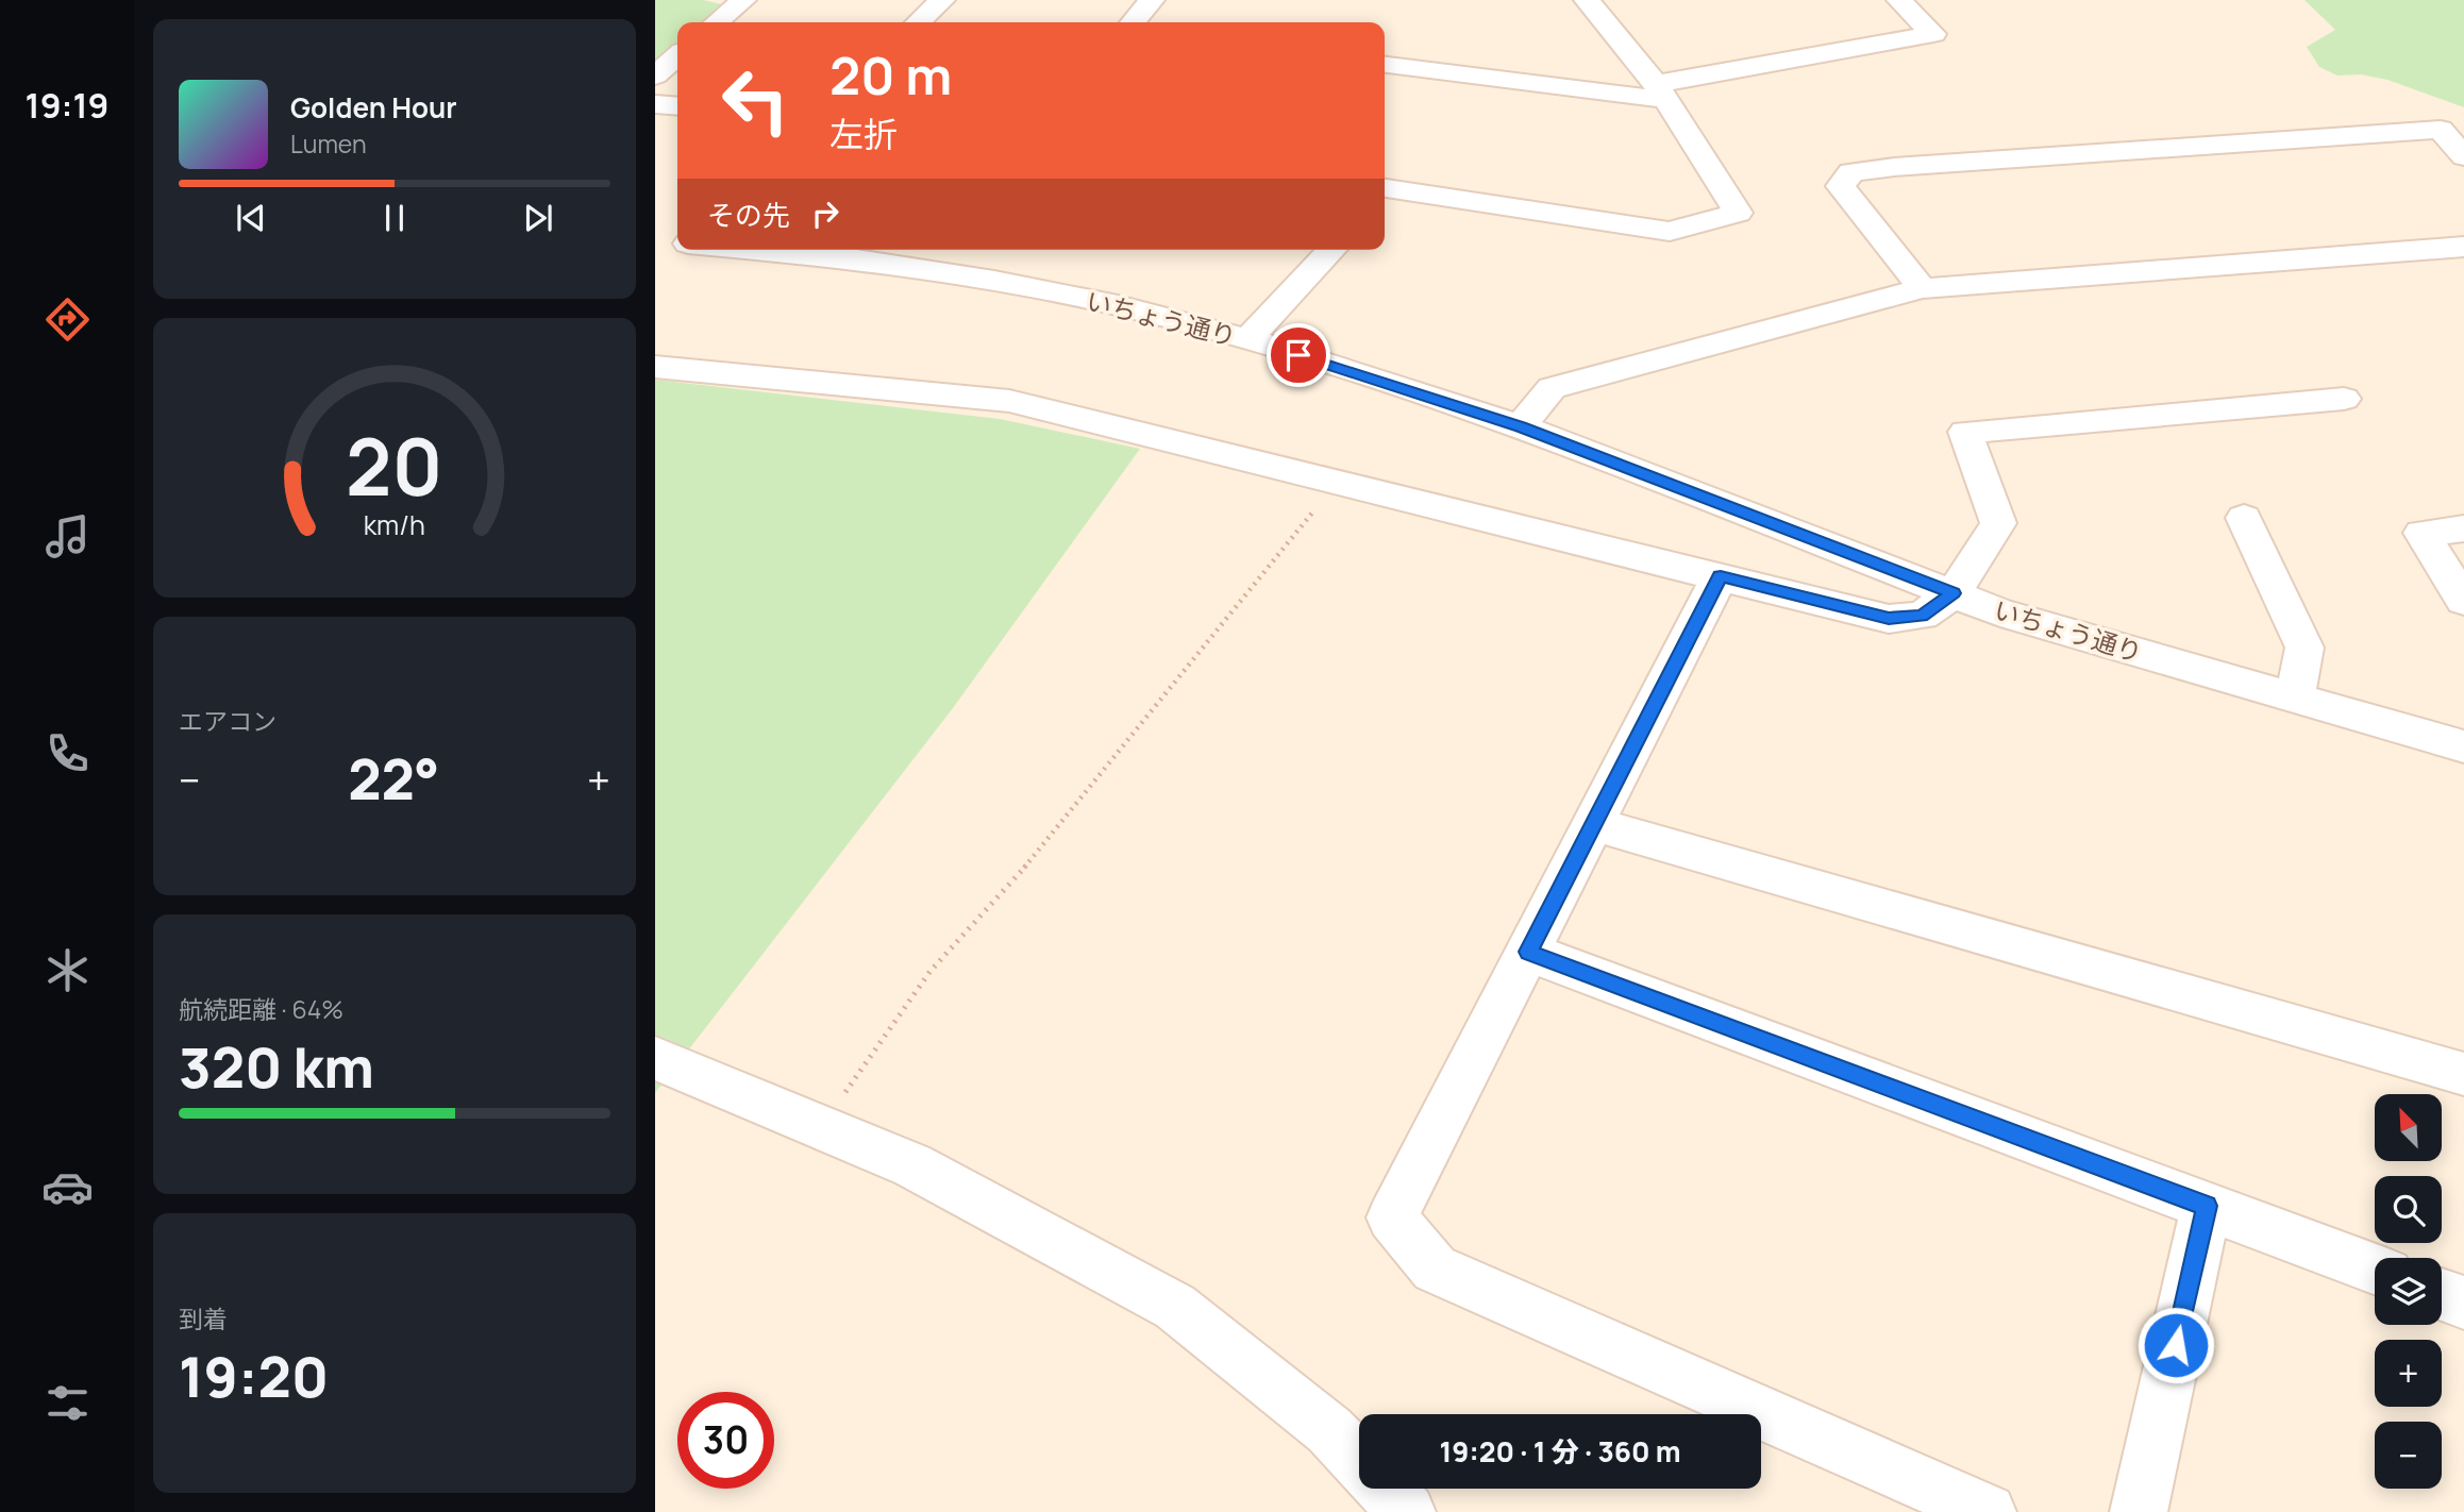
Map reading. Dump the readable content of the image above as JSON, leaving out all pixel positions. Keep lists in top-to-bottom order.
{
  "streets": {
    "street": ["いちょう通り"]
  },
  "north": "top left",
  "page": {
    "tabs": "19:19",
    "turn": ["20 m", "左折"],
    "song": ["Golden Hour", "Lumen"],
    "then": "その先",
    "tile": [
      "エアコン",
      ["航続距離 · 64%", "320 km"],
      ["到着", "19:20"]
    ],
    "heat": ["−", "22°", "+"],
    "map_buttons": ["+", "−"],
    "limit": "30",
    "trip": "19:20 · 1 分 · 360 m",
    "gauge": ["20", "km/h"]
  }
}
